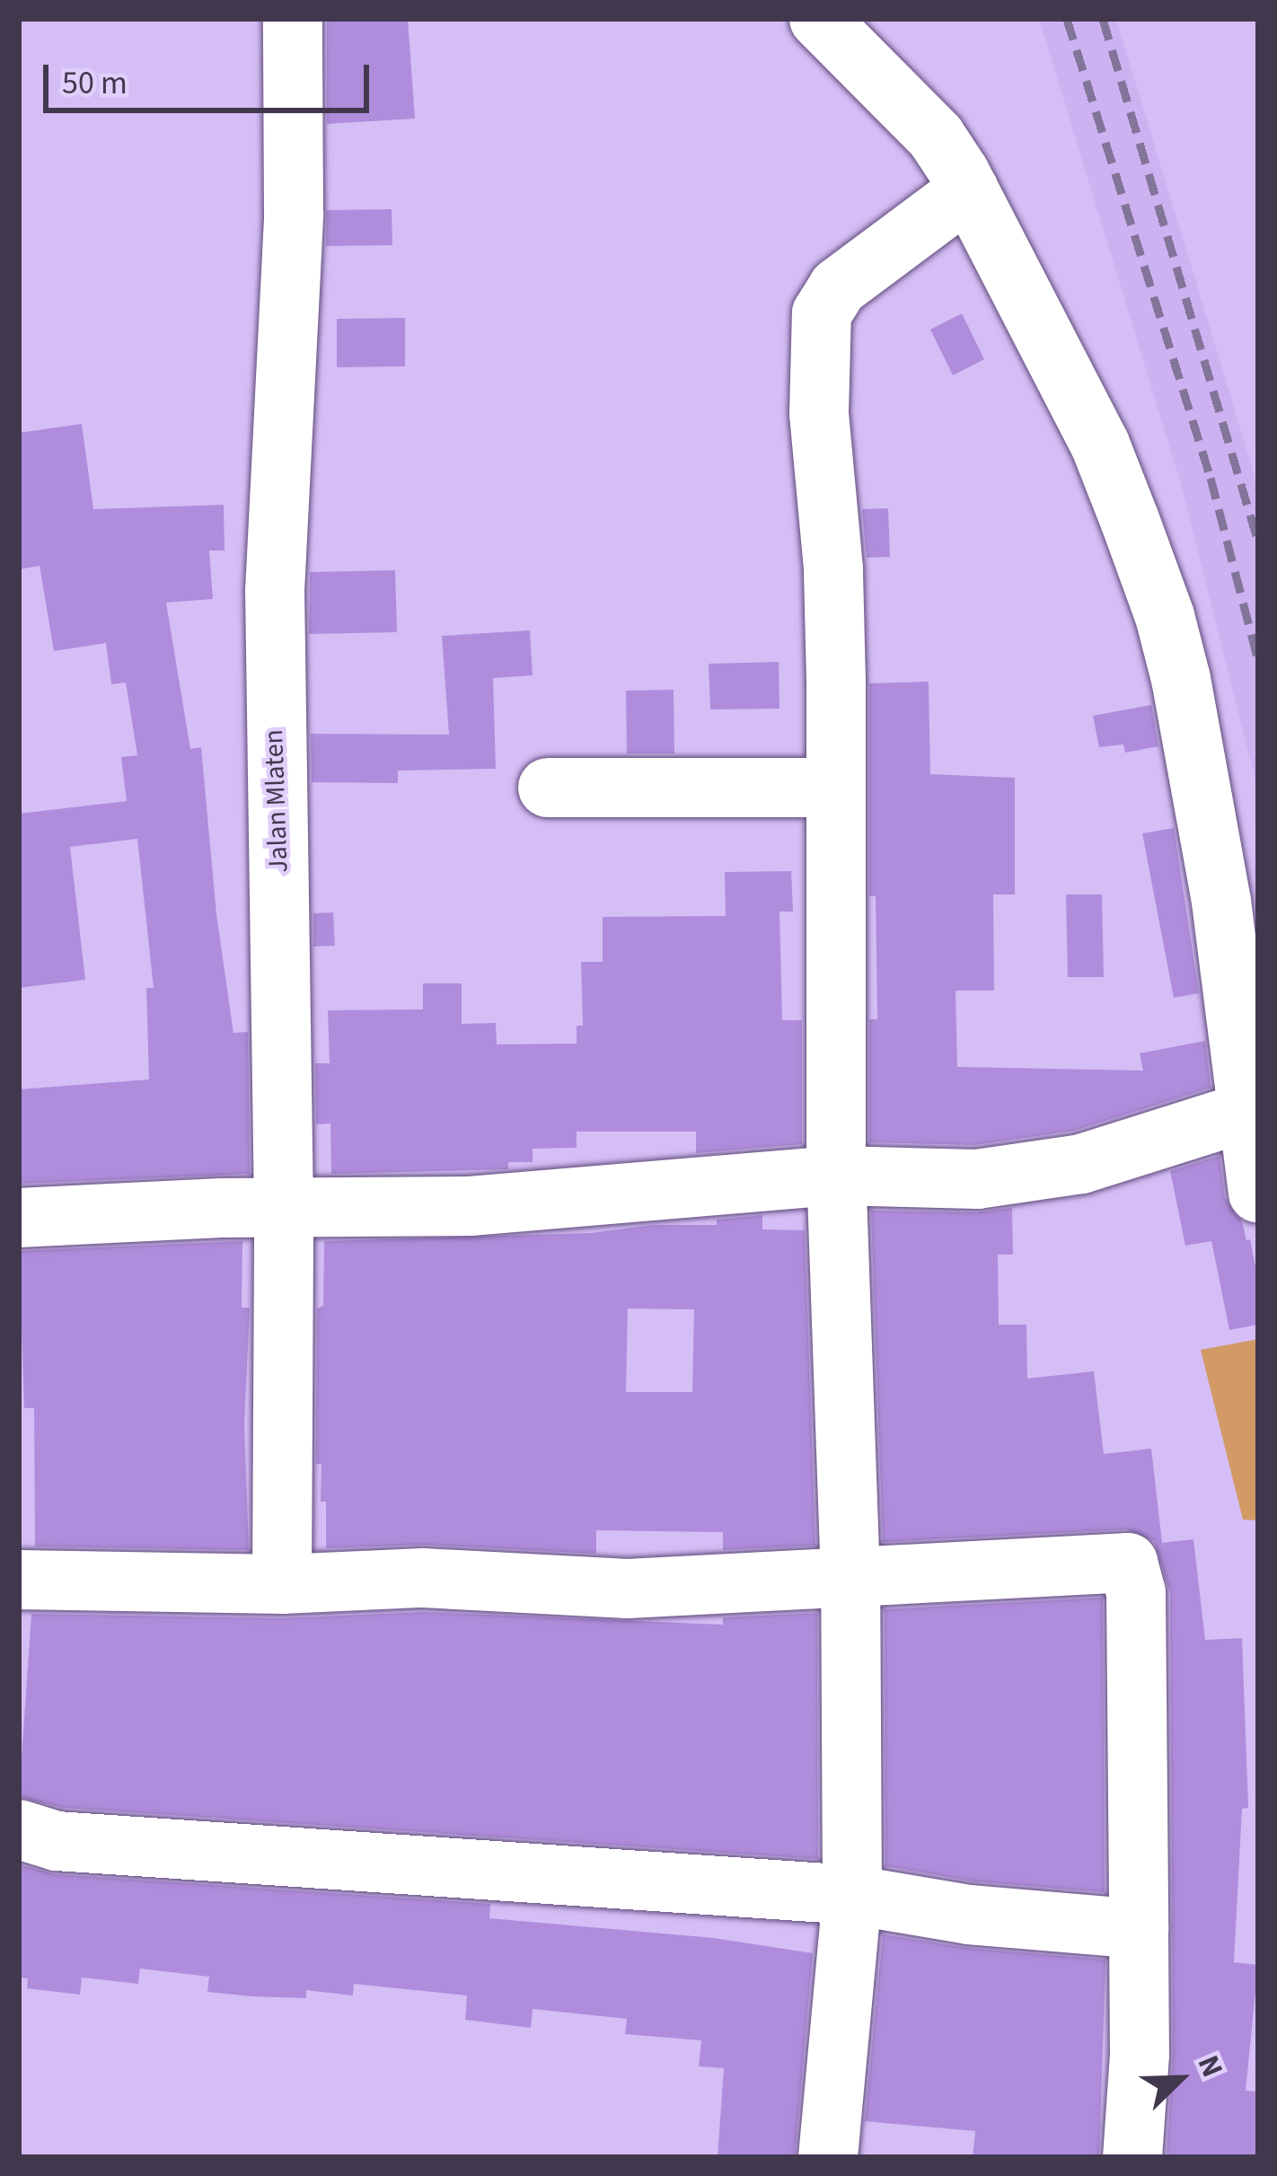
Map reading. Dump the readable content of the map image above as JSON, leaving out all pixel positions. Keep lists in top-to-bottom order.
{
  "streets": {
    "street": ["Jalan Mlaten"]
  },
  "scale_bar": "50 m",
  "north": "top right"
}
